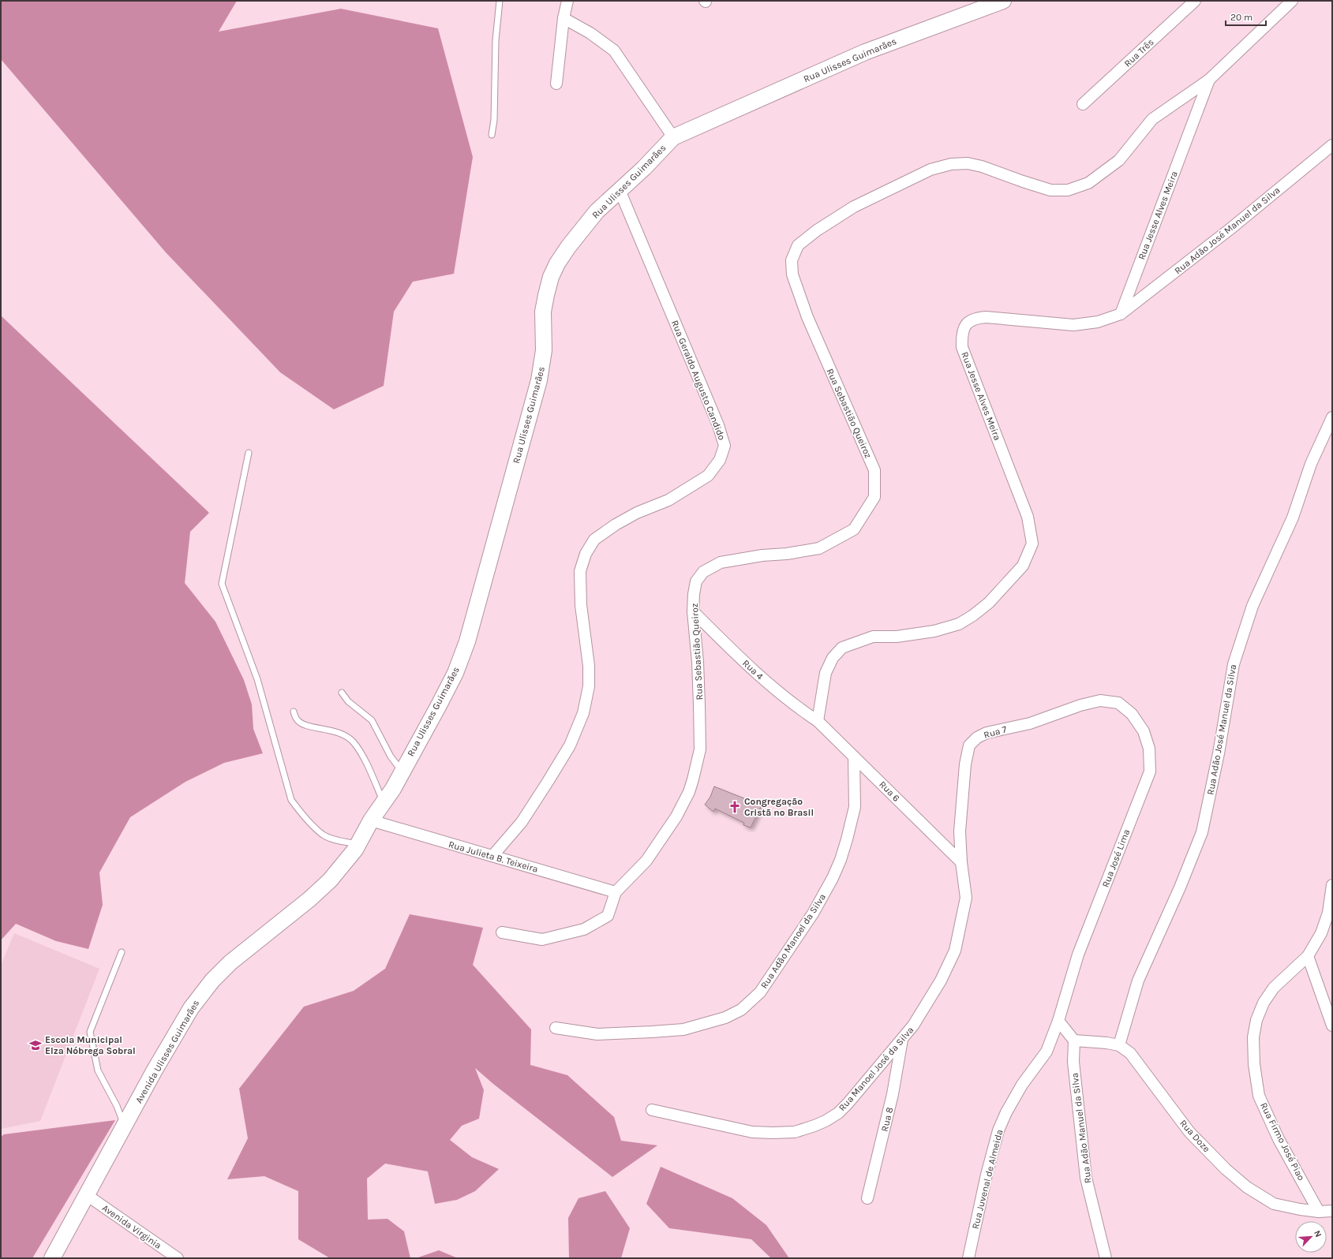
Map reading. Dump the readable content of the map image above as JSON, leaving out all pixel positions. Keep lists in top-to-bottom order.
{
  "streets": {
    "main road": ["Rua Ulisses Guimarães", "Avenida Ulisses Guimarães"],
    "street": [
      "Rua Três",
      "Rua Jesse Alves Meira",
      "Rua Adão José Manuel da Silva",
      "Rua Geraldo Augusto Candido",
      "Rua Sebastião Queiroz",
      "Rua 4",
      "Rua 7",
      "Rua 6",
      "Rua Julieta B. Teixeira",
      "Rua José Lima",
      "Rua Adão Manoel da Silva",
      "Rua Manoel José da Silva",
      "Rua 8",
      "Rua Adão Manuel da Silva",
      "Rua Doze",
      "Rua Firmo José Piao",
      "Rua Juvenal de Almeida",
      "Avenida Virginia"
    ]
  },
  "crossings": [
    ["Rua Ulisses Guimarães", "Rua Geraldo Augusto Candido"],
    ["Rua Ulisses Guimarães", "Rua Julieta B. Teixeira"],
    ["Rua Ulisses Guimarães", "Avenida Ulisses Guimarães"],
    ["Rua Jesse Alves Meira", "Rua Adão José Manuel da Silva"],
    ["Rua Jesse Alves Meira", "Rua Sebastião Queiroz"],
    ["Rua Jesse Alves Meira", "Rua 4"],
    ["Rua Jesse Alves Meira", "Rua 6"],
    ["Rua Adão José Manuel da Silva", "Rua Doze"],
    ["Rua Geraldo Augusto Candido", "Rua Julieta B. Teixeira"],
    ["Rua Sebastião Queiroz", "Rua 4"],
    ["Rua Sebastião Queiroz", "Rua Julieta B. Teixeira"],
    ["Rua 4", "Rua 6"],
    ["Rua 7", "Rua 6"],
    ["Rua 7", "Rua José Lima"],
    ["Rua 7", "Rua Manoel José da Silva"],
    ["Rua 6", "Rua Adão Manoel da Silva"],
    ["Rua 6", "Rua Manoel José da Silva"],
    ["Rua Julieta B. Teixeira", "Avenida Ulisses Guimarães"],
    ["Rua José Lima", "Rua Juvenal de Almeida"],
    ["Avenida Ulisses Guimarães", "Avenida Virginia"],
    ["Rua Manoel José da Silva", "Rua 8"],
    ["Rua Adão Manuel da Silva", "Rua Doze"],
    ["Rua Doze", "Rua Firmo José Piao"]
  ],
  "places": {
    "church": ["Congregação Cristã no Brasil"],
    "school or university": ["Escola Municipal Elza Nóbrega Sobral"]
  },
  "scale_bar": "20 m",
  "north": "top right"
}
